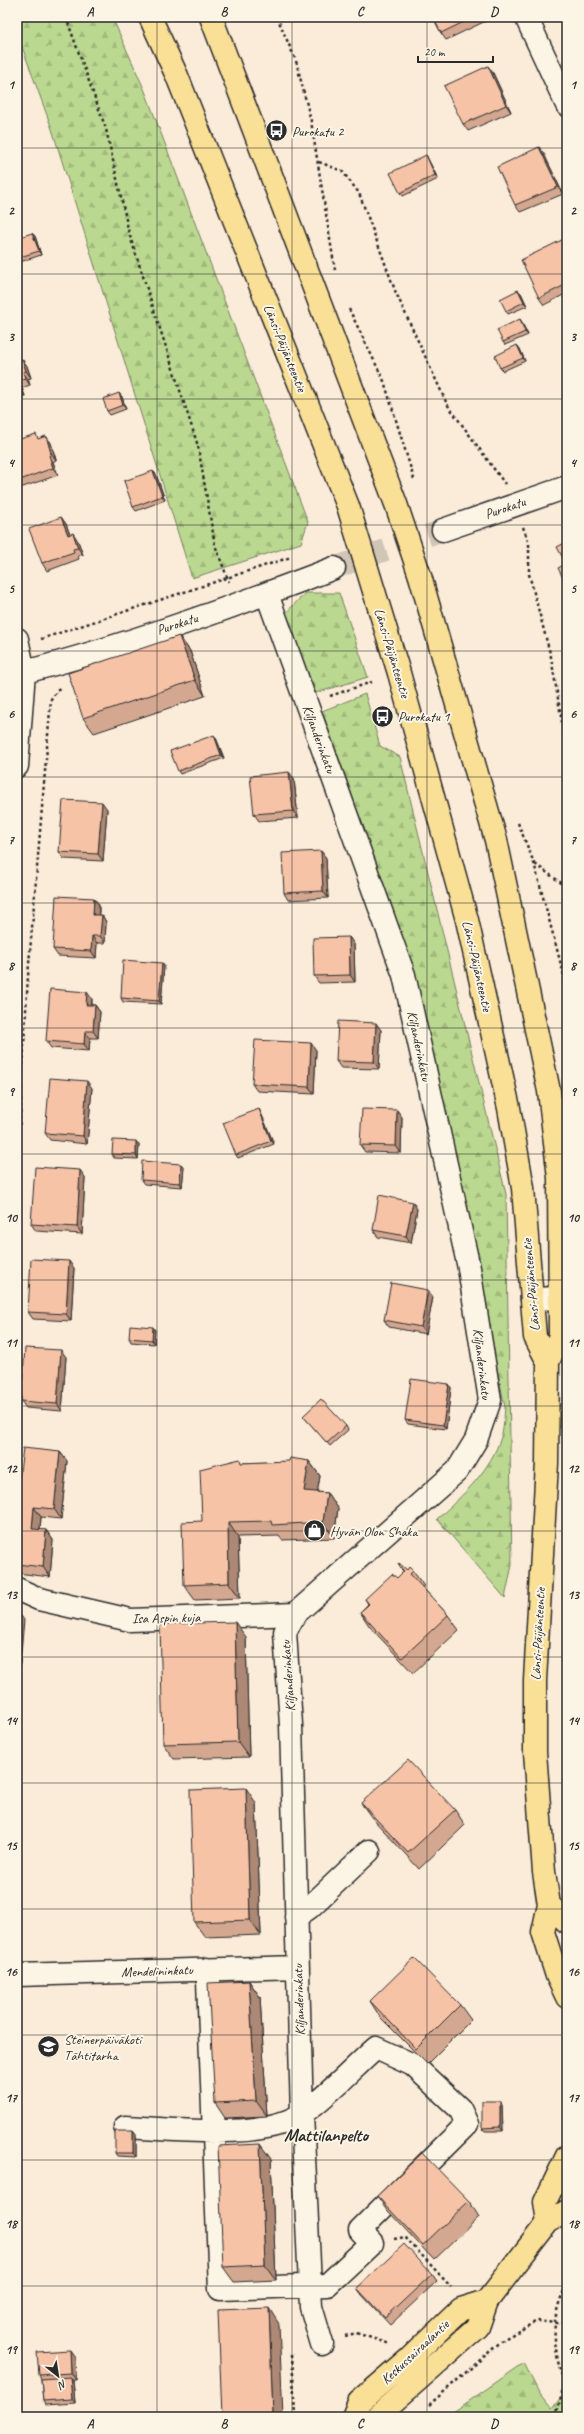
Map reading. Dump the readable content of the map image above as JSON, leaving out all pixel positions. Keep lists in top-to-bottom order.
{
  "streets": {
    "main road": ["Länsi-Päijänteentie", "Keskussairaalantie"],
    "street": [
      "Purokatu",
      "Kiljanderinkatu",
      "Isa Aspin kuja",
      "Mendelininkatu"
    ]
  },
  "crossings": [
    ["Purokatu", "Kiljanderinkatu"],
    ["Kiljanderinkatu", "Isa Aspin kuja"],
    ["Kiljanderinkatu", "Mendelininkatu"]
  ],
  "districts": ["Mattilanpelto"],
  "places": {
    "bus stop": ["Purokatu 2", "Purokatu 1"],
    "shop": ["Hyvän Olon Shaka"],
    "school or university": ["Steinerpäiväkoti Tähtitarha"]
  },
  "scale_bar": "20 m",
  "north": "bottom right",
  "grid": {
    "columns": [
      "A",
      "B",
      "C",
      "D"
    ],
    "rows": [
      "1",
      "2",
      "3",
      "4",
      "5",
      "6",
      "7",
      "8",
      "9",
      "10",
      "11",
      "12",
      "13",
      "14",
      "15",
      "16",
      "17",
      "18",
      "19"
    ]
  }
}
